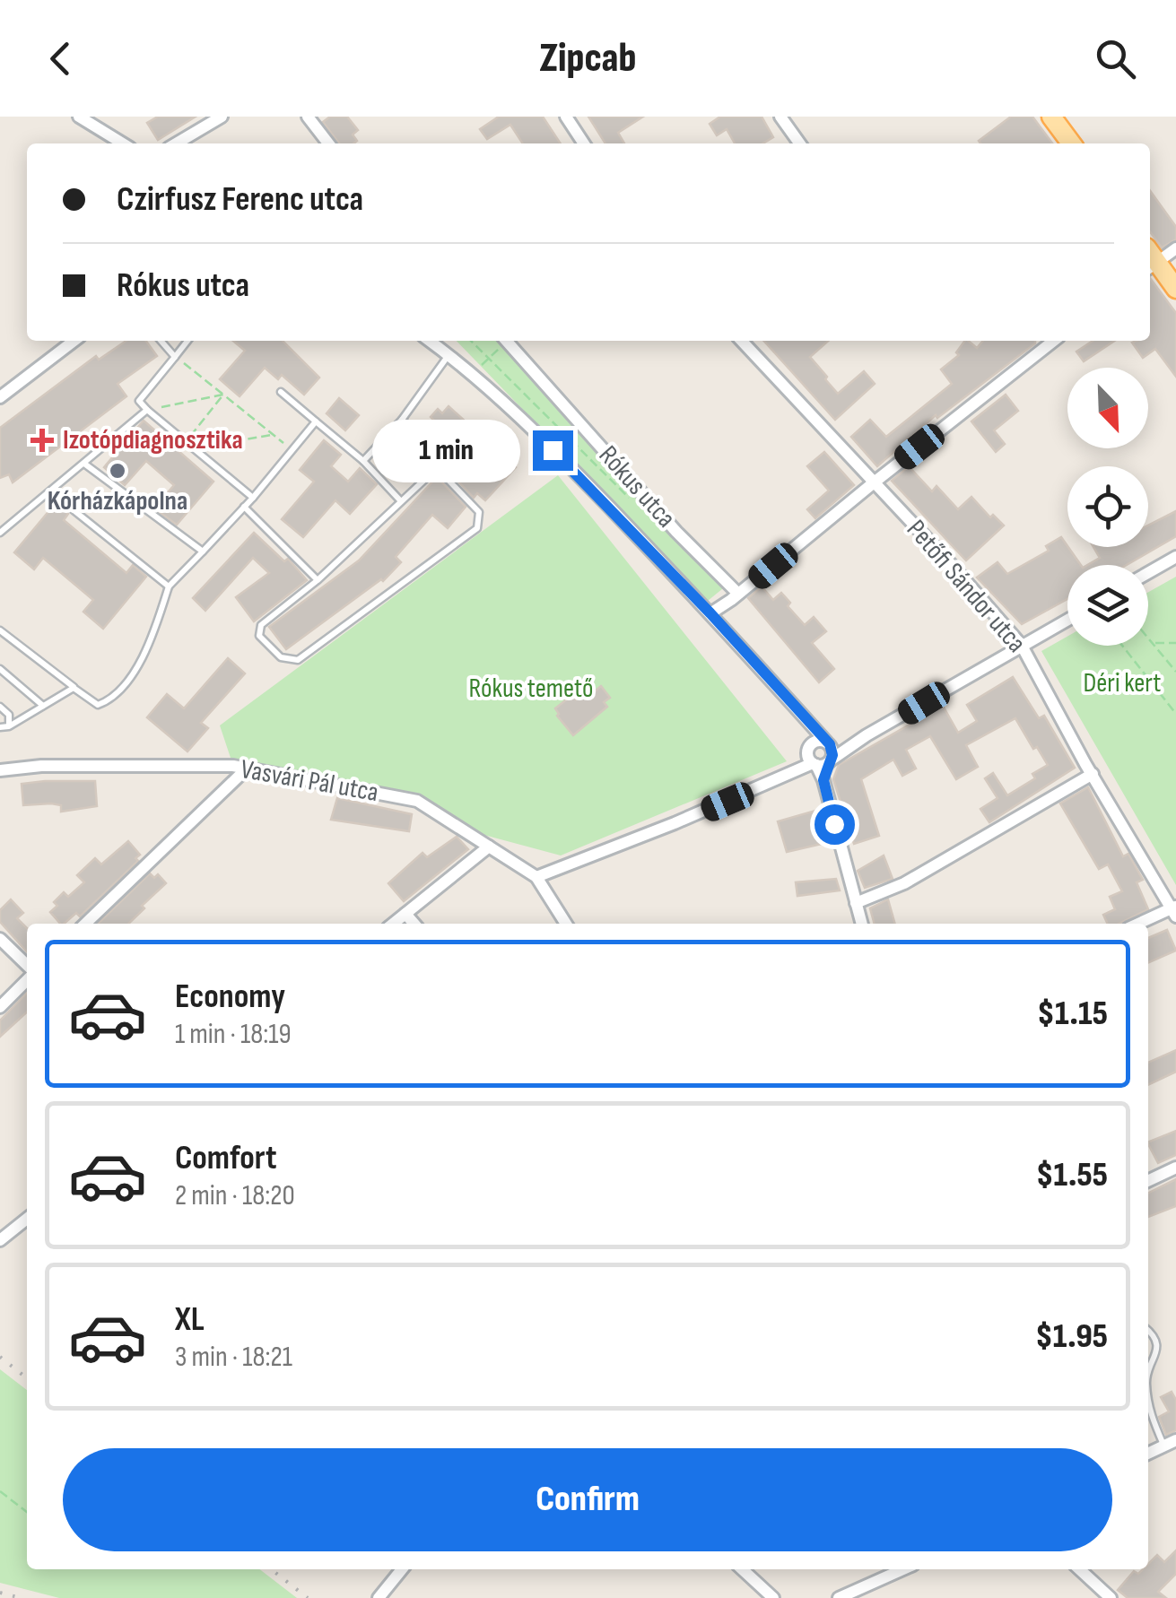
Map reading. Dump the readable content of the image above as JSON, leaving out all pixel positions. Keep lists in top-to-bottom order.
{
  "streets": {
    "street": ["Rókus utca", "Petőfi Sándor utca", "Vasvári Pál utca"]
  },
  "parks": ["Déri kert", "Rókus temető"],
  "places": {
    "health": ["Izotópdiagnosztika"],
    "other": ["Kórházkápolna"]
  },
  "north": "bottom right",
  "page": {
    "header": "Zipcab",
    "banner": ["Czirfusz Ferenc utca", "Rókus utca"],
    "bubble": "1 min",
    "list": [
      {
        "name": "Economy",
        "note": "1 min · 18:19",
        "value": "$1.15"
      },
      {
        "name": "Comfort",
        "note": "2 min · 18:20",
        "value": "$1.55"
      },
      {
        "name": "XL",
        "note": "3 min · 18:21",
        "value": "$1.95"
      }
    ],
    "buttons": "Confirm"
  }
}
